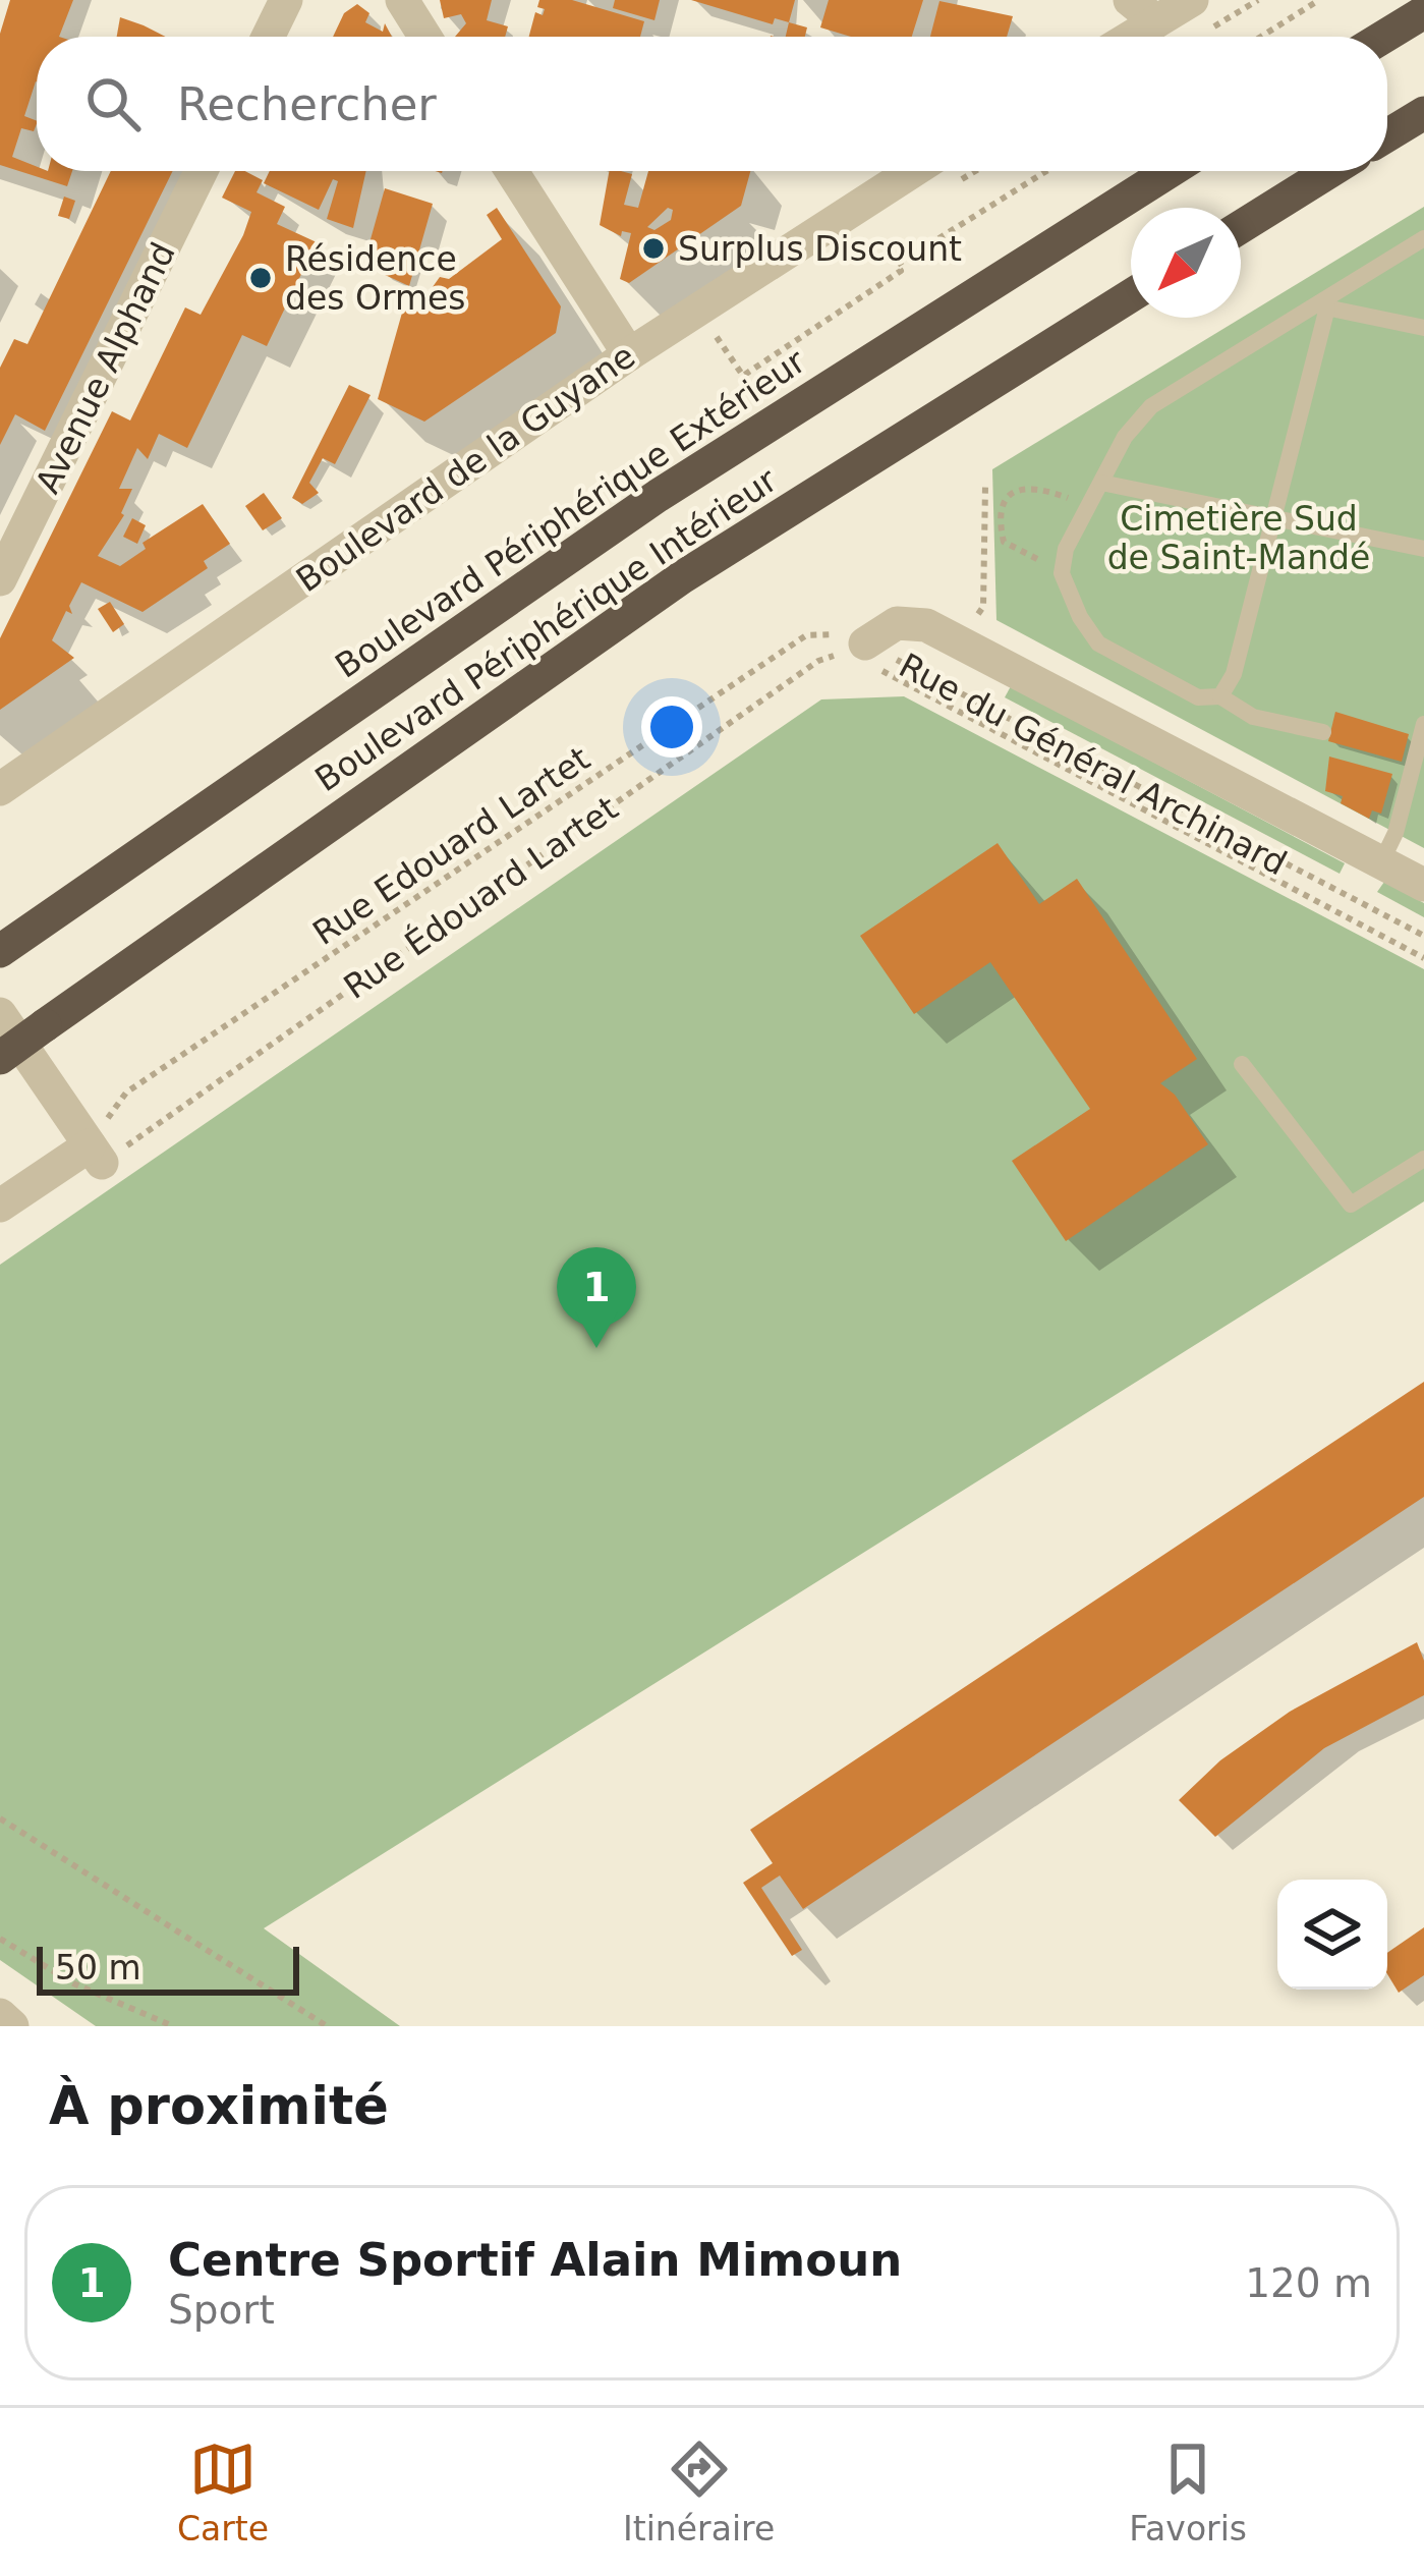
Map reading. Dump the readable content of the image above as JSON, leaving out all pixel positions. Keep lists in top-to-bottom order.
{
  "streets": {
    "highway": ["Boulevard Périphérique Extérieur", "Boulevard Périphérique Intérieur"],
    "street": ["Avenue Alphand", "Boulevard de la Guyane", "Rue du Général Archinard"],
    "path": ["Rue Edouard Lartet", "Rue Édouard Lartet"]
  },
  "crossings": [
    ["Rue du Général Archinard", "Rue Edouard Lartet"],
    ["Rue du Général Archinard", "Rue Édouard Lartet"],
    ["Rue Edouard Lartet", "Rue Édouard Lartet"]
  ],
  "parks": ["Cimetière Sud de Saint-Mandé"],
  "places": ["Surplus Discount", "Résidence des Ormes"],
  "scale_bar": "50 m",
  "north": "bottom left",
  "page": {
    "search": "Rechercher",
    "pins": "1",
    "scale": "50 m",
    "heading": "À proximité",
    "list": [
      {
        "mark": "1",
        "name": "Centre Sportif Alain Mimoun",
        "note": "Sport",
        "value": "120 m"
      }
    ],
    "nav": ["Carte", "Itinéraire", "Favoris"]
  }
}
